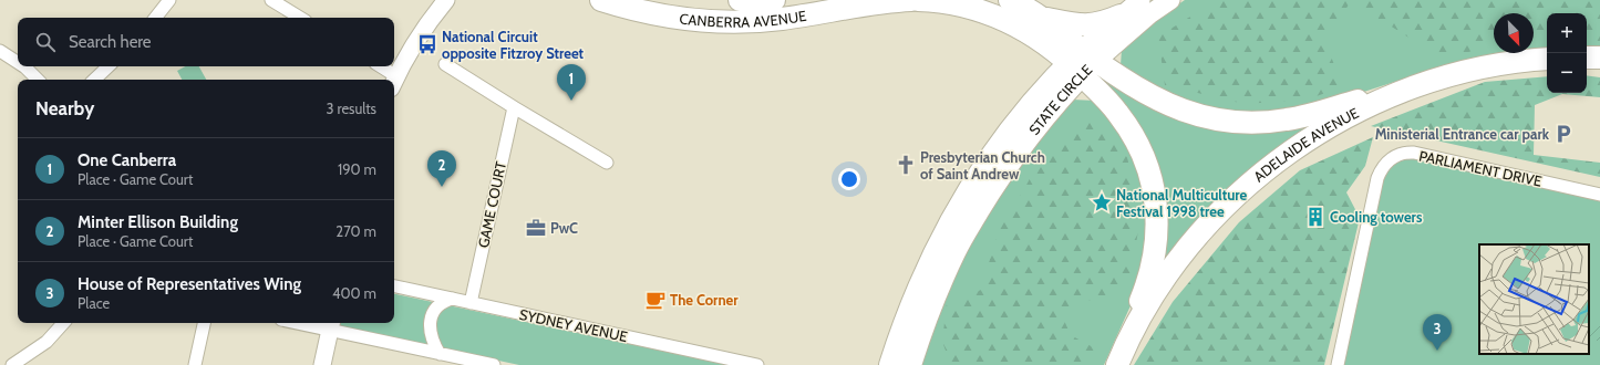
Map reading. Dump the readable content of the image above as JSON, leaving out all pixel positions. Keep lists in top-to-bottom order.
{
  "streets": {
    "highway": ["CANBERRA AVENUE", "STATE CIRCLE", "ADELAIDE AVENUE"],
    "street": ["PARLIAMENT DRIVE", "GAME COURT", "SYDNEY AVENUE"]
  },
  "crossings": [
    ["GAME COURT", "SYDNEY AVENUE"]
  ],
  "places": {
    "bus stop": ["National Circuit opposite Fitzroy Street"],
    "parking": ["Ministerial Entrance car park"],
    "church": ["Presbyterian Church of Saint Andrew"],
    "place": ["National Multiculture Festival 1998 tree"],
    "building": ["Cooling towers"],
    "office": ["PwC"],
    "cafe": ["The Corner"]
  },
  "north": "bottom right",
  "page": {
    "map_buttons": ["+", "−"],
    "search": "Search here",
    "pins": ["1", "2", "3"],
    "heading": ["Nearby", "3 results"],
    "list": [
      {
        "mark": "1",
        "name": "One Canberra",
        "note": "Place · Game Court",
        "value": "190 m"
      },
      {
        "mark": "2",
        "name": "Minter Ellison Building",
        "note": "Place · Game Court",
        "value": "270 m"
      },
      {
        "mark": "3",
        "name": "House of Representatives Wing",
        "note": "Place",
        "value": "400 m"
      }
    ]
  }
}
